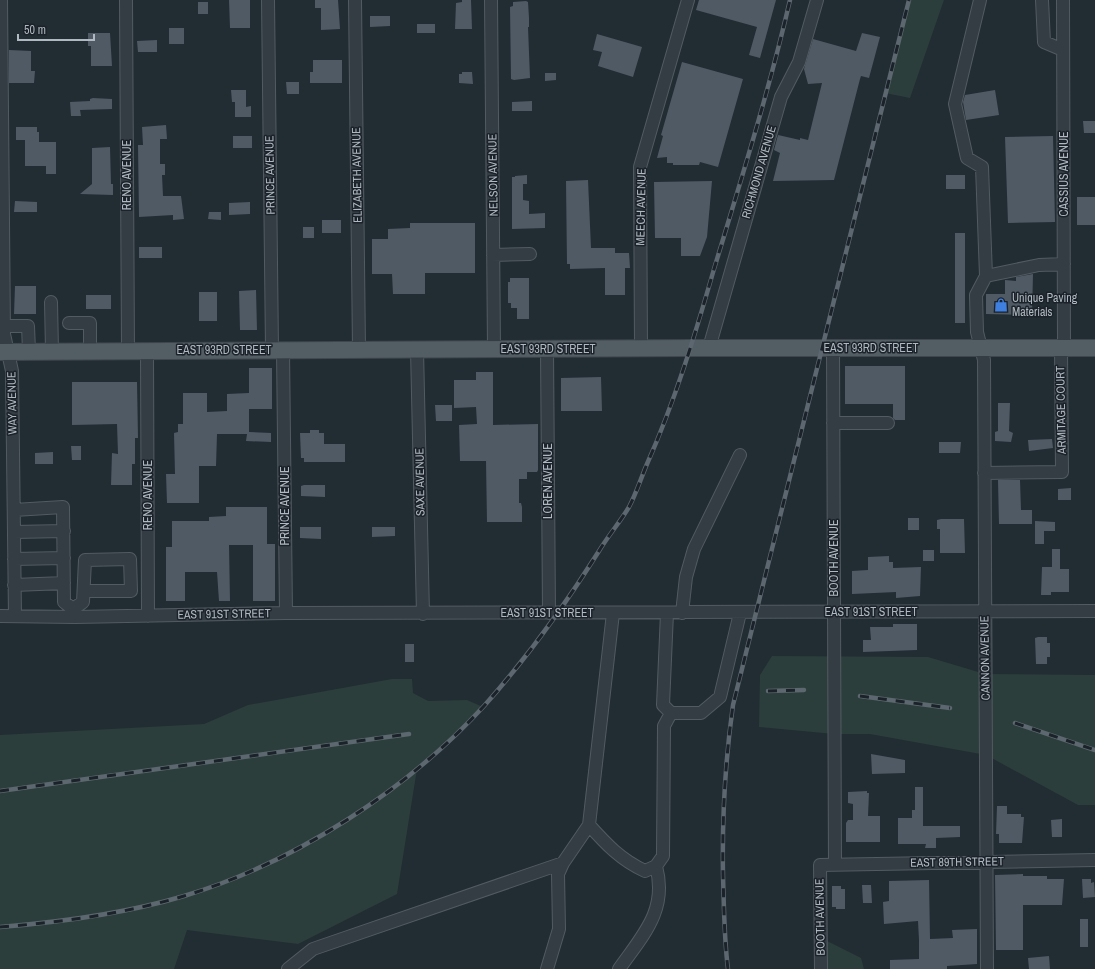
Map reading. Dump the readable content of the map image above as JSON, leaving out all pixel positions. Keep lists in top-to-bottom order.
{
  "streets": {
    "main road": ["EAST 93RD STREET"],
    "street": [
      "RICHMOND AVENUE",
      "CASSIUS AVENUE",
      "RENO AVENUE",
      "PRINCE AVENUE",
      "ELIZABETH AVENUE",
      "NELSON AVENUE",
      "MEECH AVENUE",
      "WAY AVENUE",
      "ARMITAGE COURT",
      "LOREN AVENUE",
      "SAXE AVENUE",
      "BOOTH AVENUE",
      "EAST 91ST STREET",
      "CANNON AVENUE",
      "EAST 89TH STREET"
    ]
  },
  "crossings": [
    ["RICHMOND AVENUE", "EAST 93RD STREET"],
    ["CASSIUS AVENUE", "EAST 93RD STREET"],
    ["CASSIUS AVENUE", "ARMITAGE COURT"],
    ["RENO AVENUE", "EAST 93RD STREET"],
    ["RENO AVENUE", "EAST 91ST STREET"],
    ["PRINCE AVENUE", "EAST 93RD STREET"],
    ["PRINCE AVENUE", "EAST 91ST STREET"],
    ["ELIZABETH AVENUE", "EAST 93RD STREET"],
    ["NELSON AVENUE", "EAST 93RD STREET"],
    ["MEECH AVENUE", "EAST 93RD STREET"],
    ["EAST 93RD STREET", "WAY AVENUE"],
    ["EAST 93RD STREET", "ARMITAGE COURT"],
    ["EAST 93RD STREET", "LOREN AVENUE"],
    ["EAST 93RD STREET", "SAXE AVENUE"],
    ["EAST 93RD STREET", "BOOTH AVENUE"],
    ["EAST 93RD STREET", "CANNON AVENUE"],
    ["WAY AVENUE", "EAST 91ST STREET"],
    ["ARMITAGE COURT", "CANNON AVENUE"],
    ["LOREN AVENUE", "EAST 91ST STREET"],
    ["SAXE AVENUE", "EAST 91ST STREET"],
    ["BOOTH AVENUE", "EAST 91ST STREET"],
    ["BOOTH AVENUE", "EAST 89TH STREET"],
    ["EAST 91ST STREET", "CANNON AVENUE"],
    ["CANNON AVENUE", "EAST 89TH STREET"]
  ],
  "places": {
    "shop": ["Unique Paving Materials"]
  },
  "scale_bar": "50 m"
}
